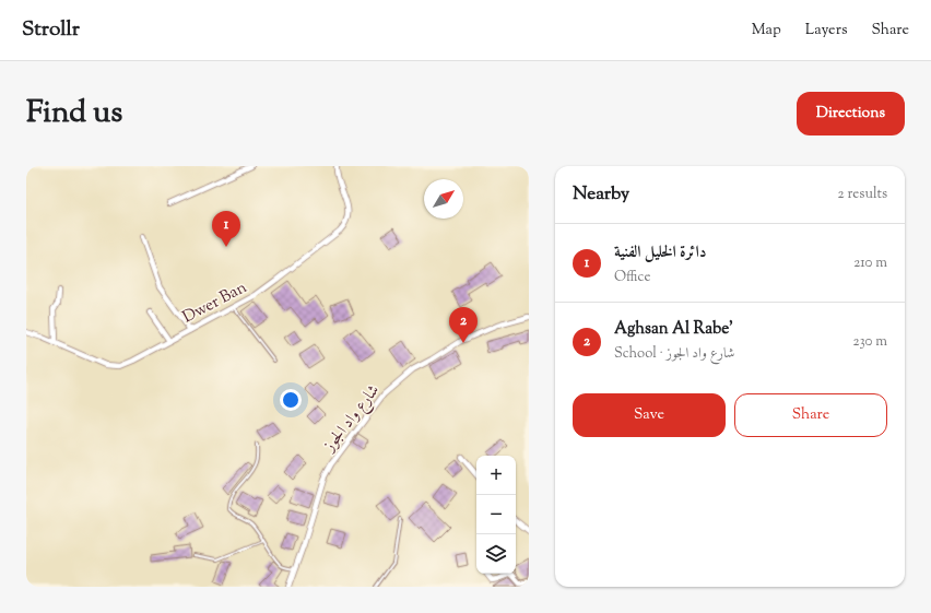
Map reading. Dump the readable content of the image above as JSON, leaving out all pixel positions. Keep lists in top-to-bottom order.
{
  "streets": {
    "street": ["Dwer Ban", "شارع واد الجوز"]
  },
  "north": "top right",
  "page": {
    "header": "Strollr",
    "nav": ["Map", "Layers", "Share"],
    "title": "Find us",
    "buttons": [
      "Directions",
      ["Save", "Share"]
    ],
    "heading": ["Nearby", "2 results"],
    "pins": ["1", "2"],
    "list": [
      {
        "mark": "1",
        "name": "دائرة الخليل الفنية",
        "note": "Office",
        "value": "210 m"
      },
      {
        "mark": "2",
        "name": "Aghsan Al Rabe'",
        "note": "School · شارع واد الجوز",
        "value": "230 m"
      }
    ],
    "map_buttons": ["+", "−"]
  }
}
